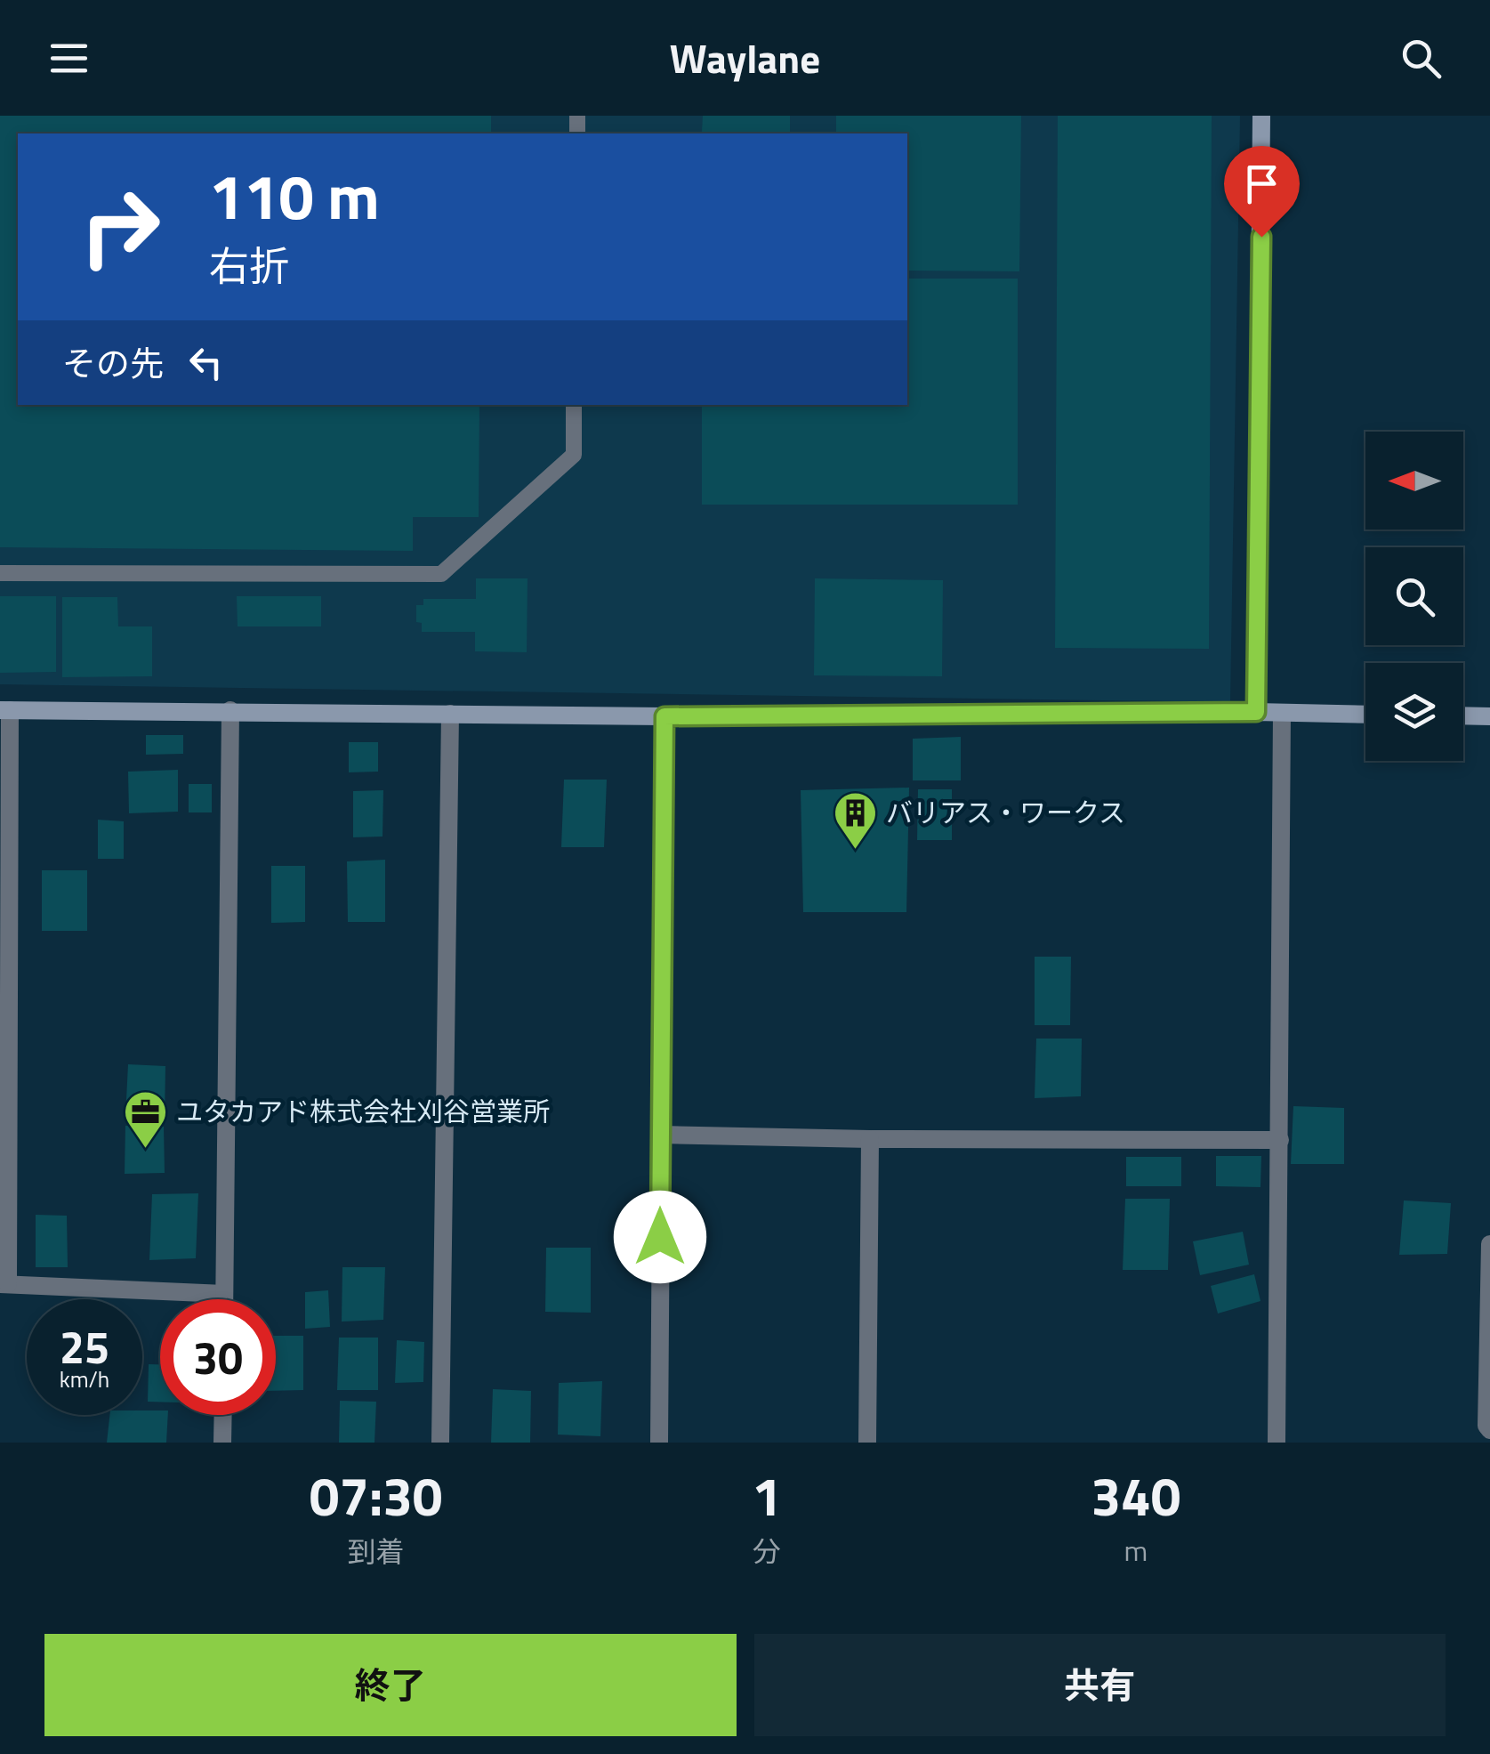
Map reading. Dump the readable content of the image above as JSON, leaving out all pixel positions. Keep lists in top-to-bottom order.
{
  "places": {
    "building": ["バリアス・ワークス"],
    "office": ["ユタカアド株式会社刈谷営業所"]
  },
  "north": "left",
  "page": {
    "header": "Waylane",
    "turn": ["110 m", "右折"],
    "then": "その先",
    "speed": "25 km/h",
    "limit": "30",
    "eta": [
      "07:30",
      "到着",
      "1",
      "分",
      "340",
      "m"
    ],
    "buttons": ["終了", "共有"]
  }
}
